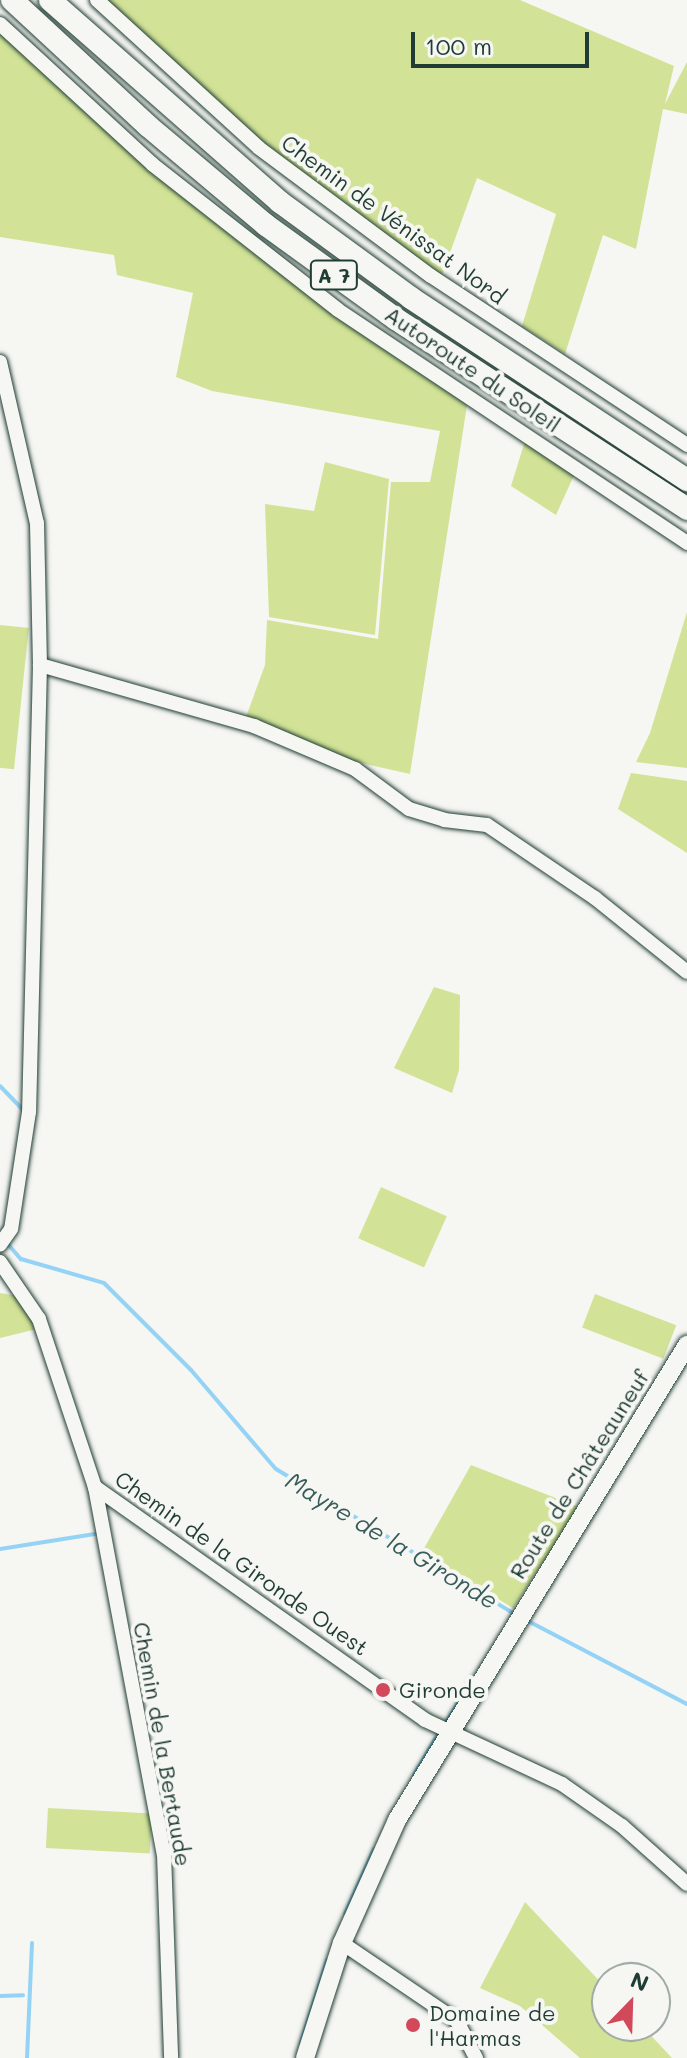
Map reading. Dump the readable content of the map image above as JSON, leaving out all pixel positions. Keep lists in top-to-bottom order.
{
  "streets": {
    "highway": ["A 7", "Autoroute du Soleil"],
    "main road": ["Route de Châteauneuf"],
    "street": ["Chemin de Vénissat Nord", "Chemin de la Gironde Ouest", "Chemin de la Bertaude"]
  },
  "crossings": [
    ["Route de Châteauneuf", "Chemin de la Gironde Ouest"],
    ["Chemin de la Gironde Ouest", "Chemin de la Bertaude"]
  ],
  "water": ["Mayre de la Gironde"],
  "places": ["Gironde", "Domaine de l'Harmas"],
  "scale_bar": "100 m",
  "north": "top right"
}
